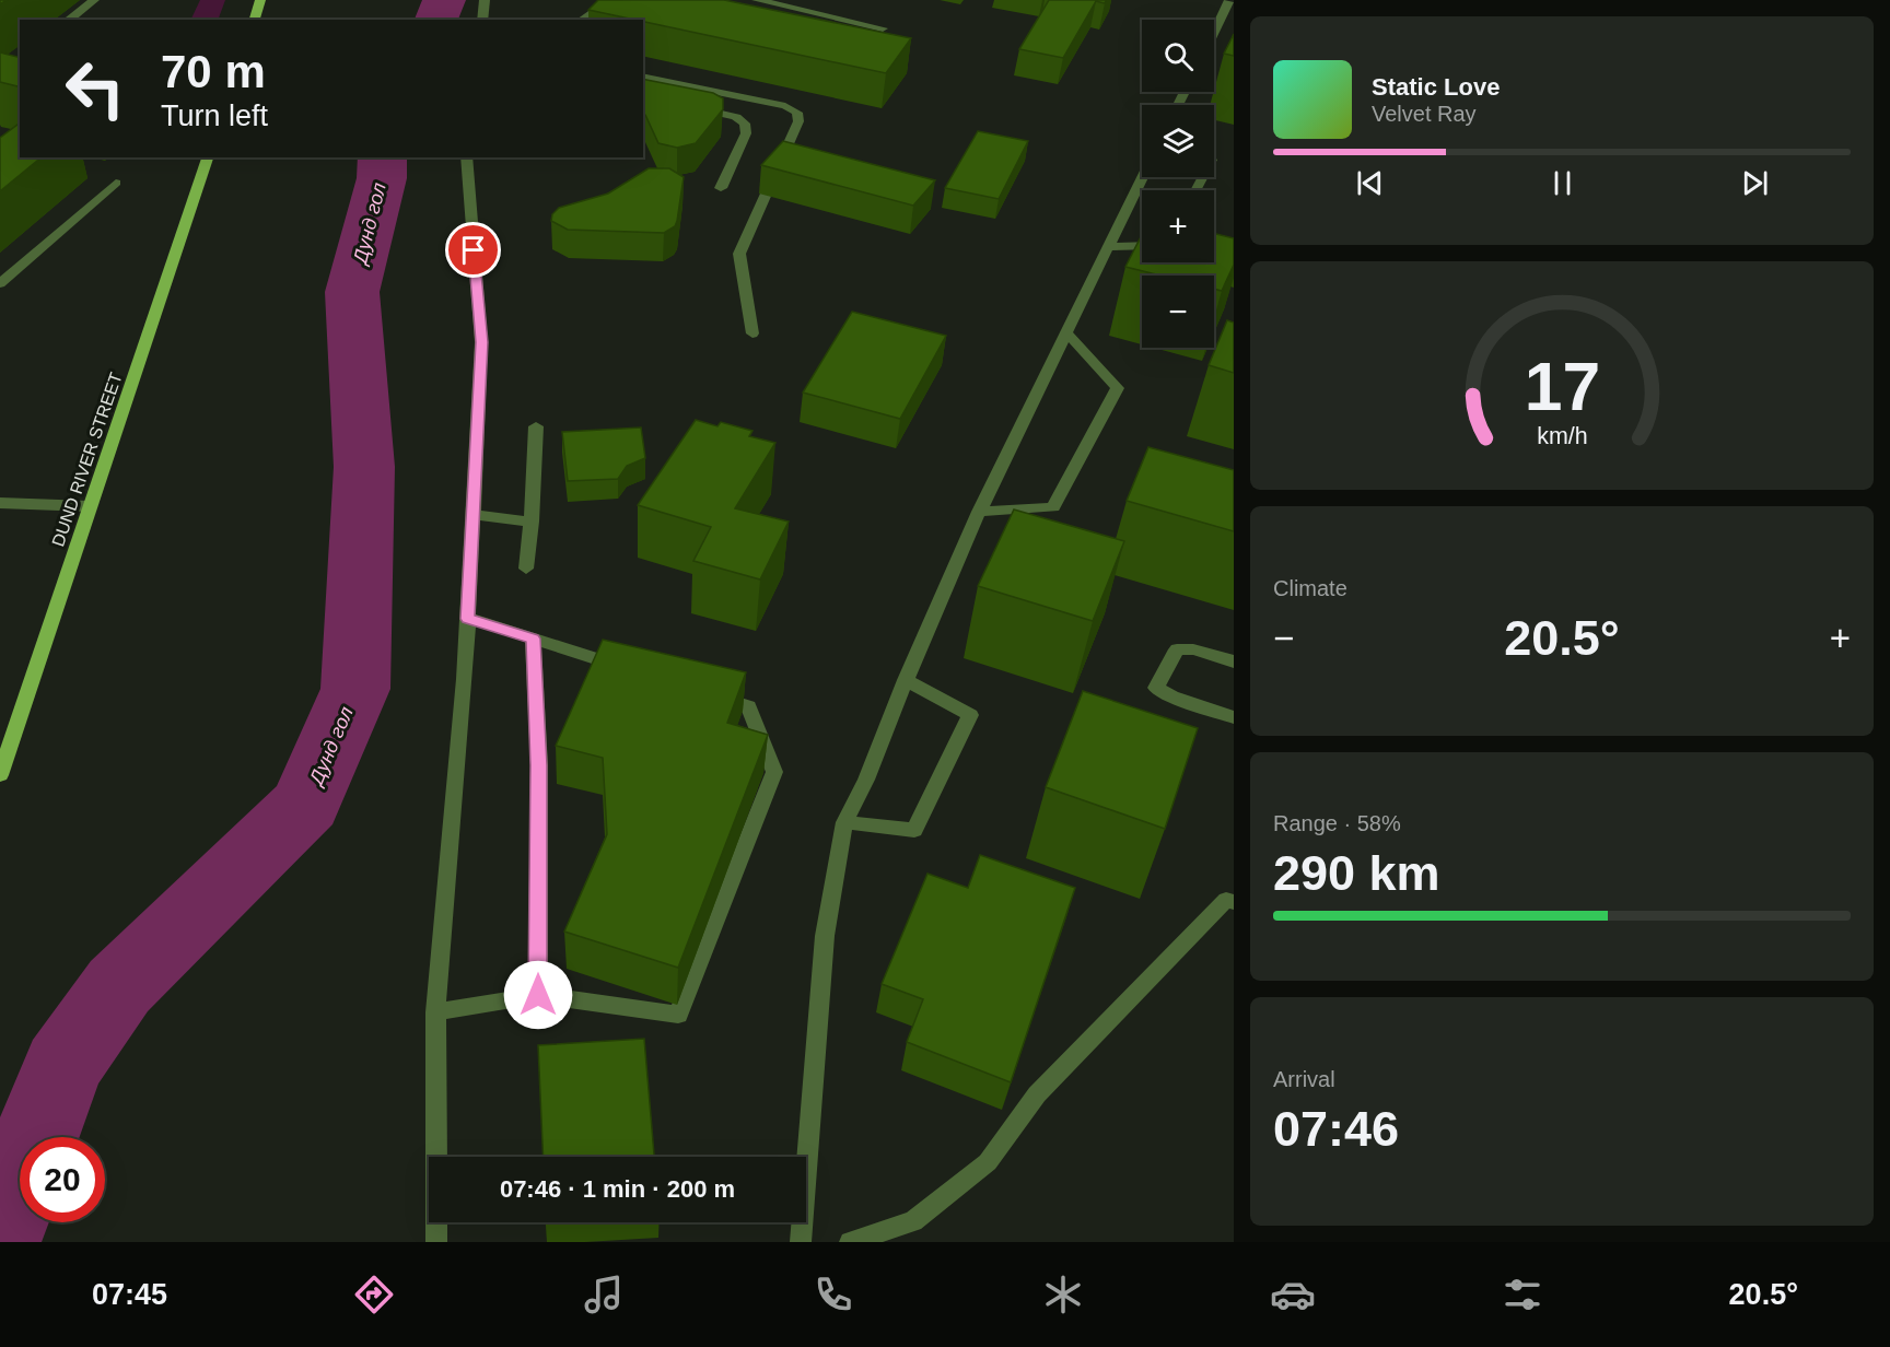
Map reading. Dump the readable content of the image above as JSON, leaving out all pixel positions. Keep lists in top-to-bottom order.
{
  "streets": {
    "main road": ["DUND RIVER STREET"]
  },
  "water": ["Дунд гол"],
  "page": {
    "map_buttons": ["+", "−"],
    "turn": ["70 m", "Turn left"],
    "song": ["Static Love", "Velvet Ray"],
    "tile": [
      "Climate",
      ["Range · 58%", "290 km"],
      ["Arrival", "07:46"]
    ],
    "heat": ["−", "20.5°", "+"],
    "limit": "20",
    "trip": "07:46 · 1 min · 200 m",
    "tabs": ["07:45", "20.5°"],
    "gauge": ["17", "km/h"]
  }
}
